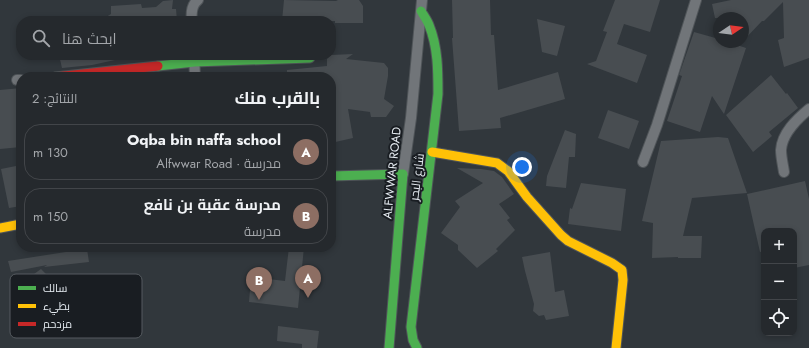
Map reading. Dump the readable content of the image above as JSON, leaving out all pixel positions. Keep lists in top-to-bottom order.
{
  "streets": {
    "street": ["ALFWWAR ROAD", "شارع البحر"]
  },
  "crossings": [
    ["ALFWWAR ROAD", "شارع البحر"]
  ],
  "legend": ["سالك", "بطيء", "مزدحم"],
  "north": "right",
  "page": {
    "search": "ابحث هنا",
    "heading": ["بالقرب منك", "النتائج: 2"],
    "list": [
      {
        "mark": "A",
        "name": "Oqba bin naffa school",
        "note": "مدرسة · Alfwwar Road",
        "value": "130 m"
      },
      {
        "mark": "B",
        "name": "مدرسة عقبة بن نافع",
        "note": "مدرسة",
        "value": "150 m"
      }
    ],
    "map_buttons": ["+", "−"],
    "pins": ["A", "B"]
  }
}
